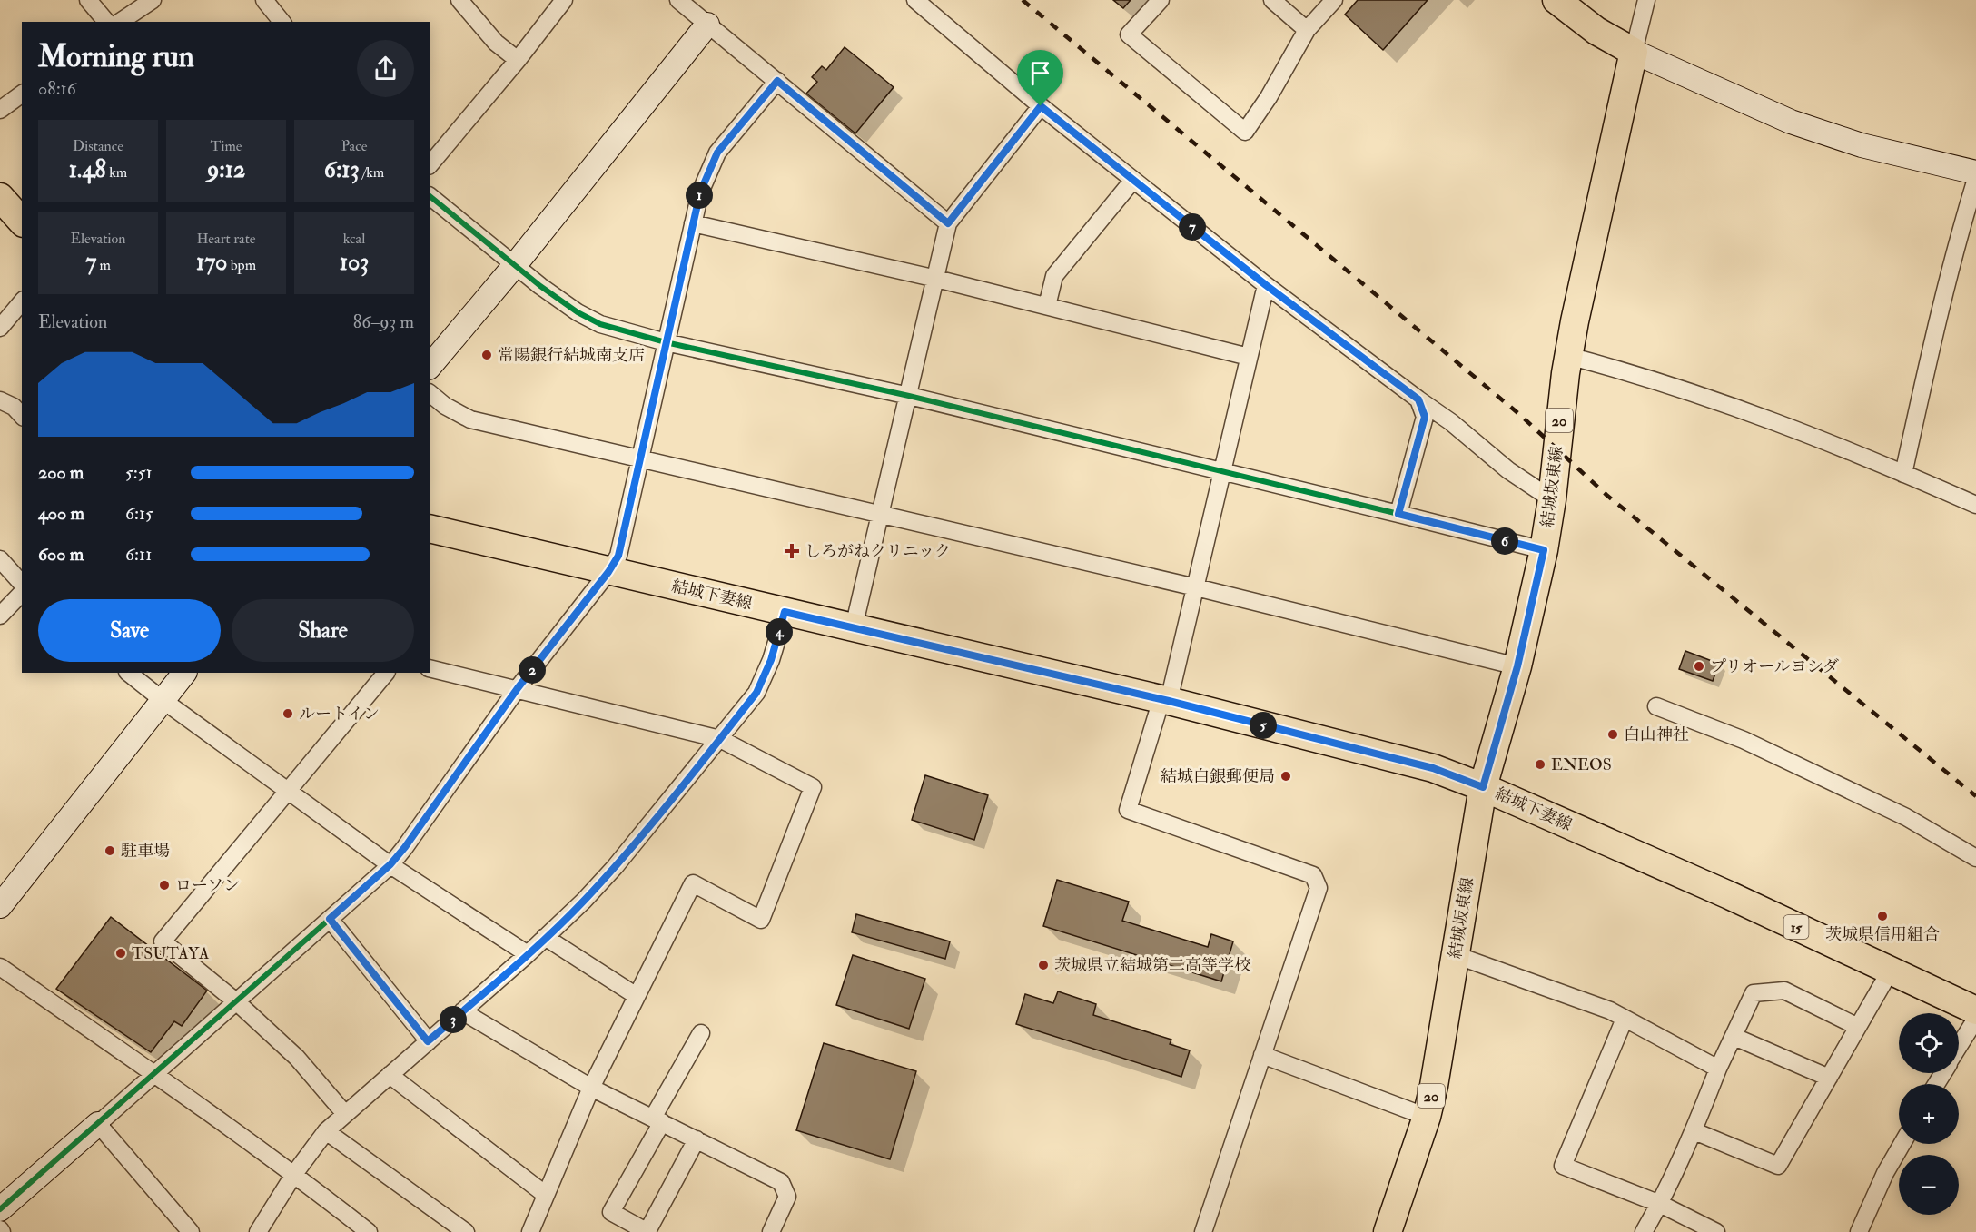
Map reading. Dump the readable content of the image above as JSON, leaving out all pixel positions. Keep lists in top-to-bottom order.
{
  "streets": {
    "main road": [
      "20",
      "結城坂東線",
      "結城下妻線",
      "15"
    ]
  },
  "crossings": [
    ["結城坂東線", "結城下妻線"]
  ],
  "places": {
    "other": [
      "常陽銀行結城南支店",
      "プリオールヨシダ",
      "ルートイン",
      "白山神社",
      "ENEOS",
      "結城白銀郵便局",
      "駐車場",
      "ローソン",
      "茨城県信用組合",
      "TSUTAYA",
      "茨城県立結城第二高等学校"
    ],
    "health": ["しろがねクリニック"]
  },
  "page": {
    "heading": ["Morning run", "08:16"],
    "stats": [
      ["Distance", "1.48 km"],
      ["Time", "9:12"],
      ["Pace", "6:13 /km"],
      ["Elevation", "7 m"],
      ["Heart rate", "170 bpm"],
      ["kcal", "103"]
    ],
    "pins": [
      "1",
      "7",
      "6",
      "4",
      "2",
      "5",
      "3"
    ],
    "chart": ["Elevation", "86–93 m"],
    "list": [
      {
        "name": "200 m",
        "note": "5:51"
      },
      {
        "name": "400 m",
        "note": "6:15"
      },
      {
        "name": "600 m",
        "note": "6:11"
      }
    ],
    "buttons": ["Save", "Share"],
    "map_buttons": ["+", "−"]
  }
}
